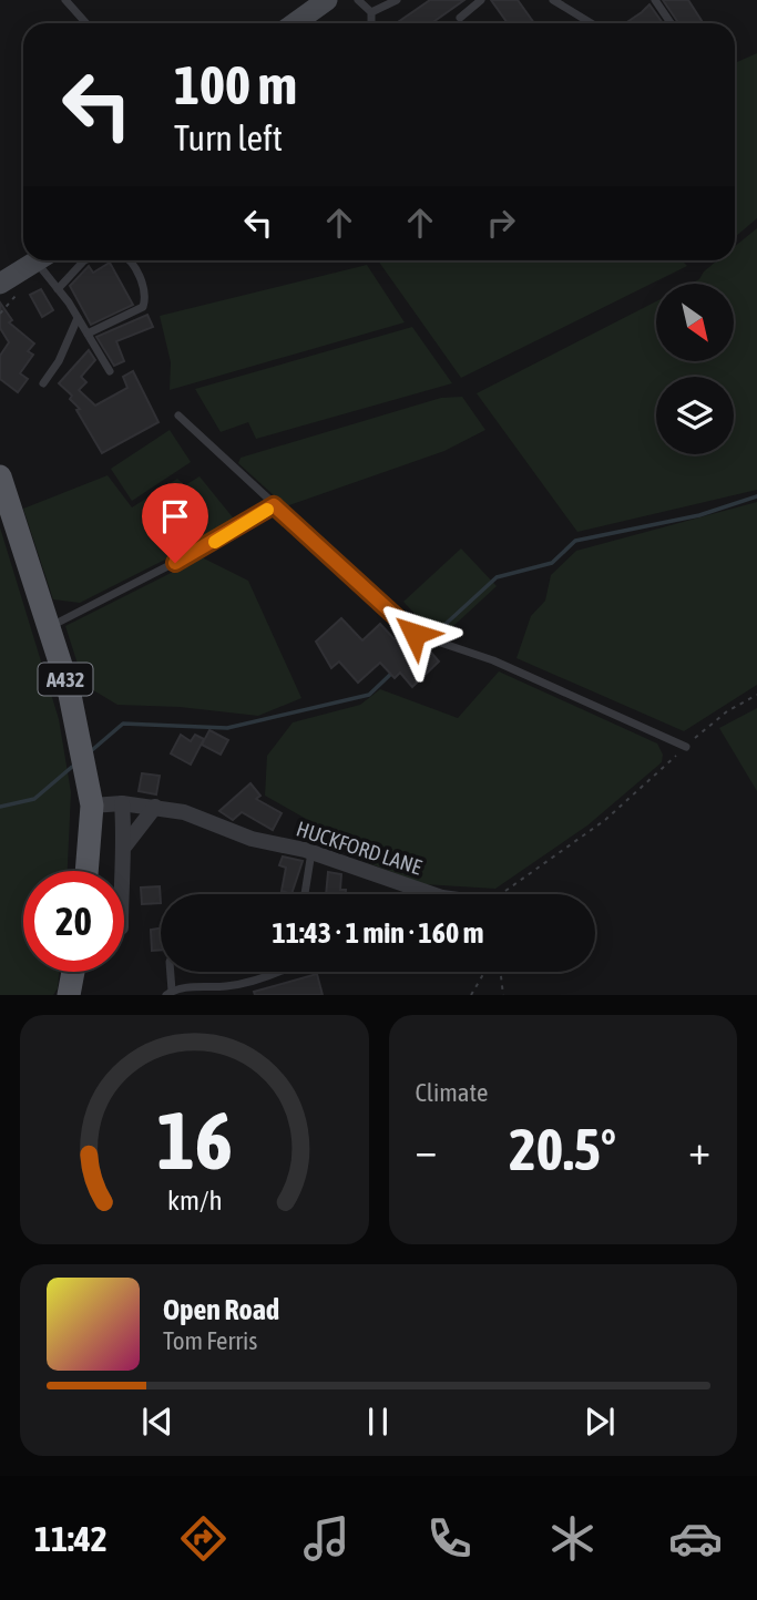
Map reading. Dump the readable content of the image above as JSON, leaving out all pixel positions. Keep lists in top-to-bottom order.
{
  "streets": {
    "main road": ["A432"],
    "street": ["HUCKFORD LANE"]
  },
  "crossings": [
    ["A432", "HUCKFORD LANE"]
  ],
  "north": "bottom right",
  "page": {
    "turn": ["100 m", "Turn left"],
    "limit": "20",
    "trip": "11:43 · 1 min · 160 m",
    "tile": "Climate",
    "heat": ["−", "20.5°", "+"],
    "song": ["Open Road", "Tom Ferris"],
    "tabs": "11:42",
    "gauge": ["16", "km/h"]
  }
}
